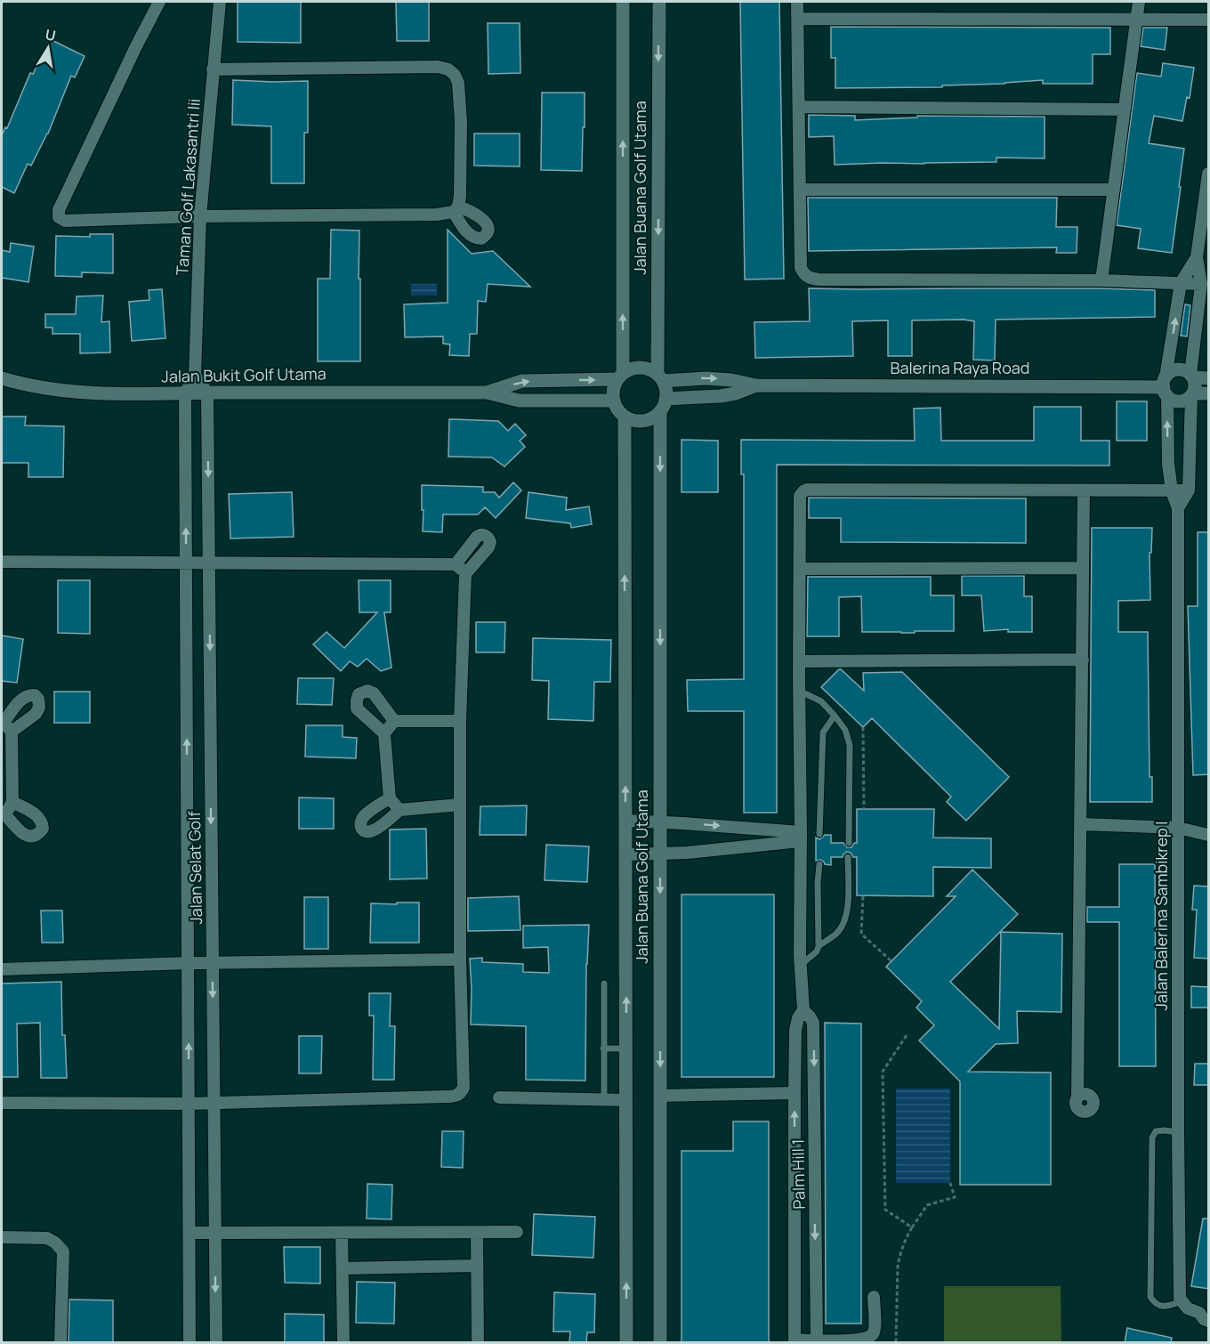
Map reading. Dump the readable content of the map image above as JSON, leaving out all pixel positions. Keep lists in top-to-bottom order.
{
  "streets": {
    "main road": ["Jalan Buana Golf Utama", "Balerina Raya Road", "Jalan Bukit Golf Utama"],
    "street": [
      "Taman Golf Lakasantri Iii",
      "Jalan Selat Golf",
      "Jalan Balerina Sambikrep I",
      "Palm Hill 1"
    ]
  },
  "crossings": [
    ["Taman Golf Lakasantri Iii", "Jalan Bukit Golf Utama"],
    ["Taman Golf Lakasantri Iii", "Jalan Selat Golf"],
    ["Jalan Buana Golf Utama", "Balerina Raya Road"],
    ["Jalan Buana Golf Utama", "Jalan Bukit Golf Utama"],
    ["Balerina Raya Road", "Jalan Bukit Golf Utama"],
    ["Balerina Raya Road", "Jalan Balerina Sambikrep I"],
    ["Jalan Bukit Golf Utama", "Jalan Selat Golf"],
    ["Jalan Balerina Sambikrep I", "Palm Hill 1"]
  ],
  "north": "top"
}
